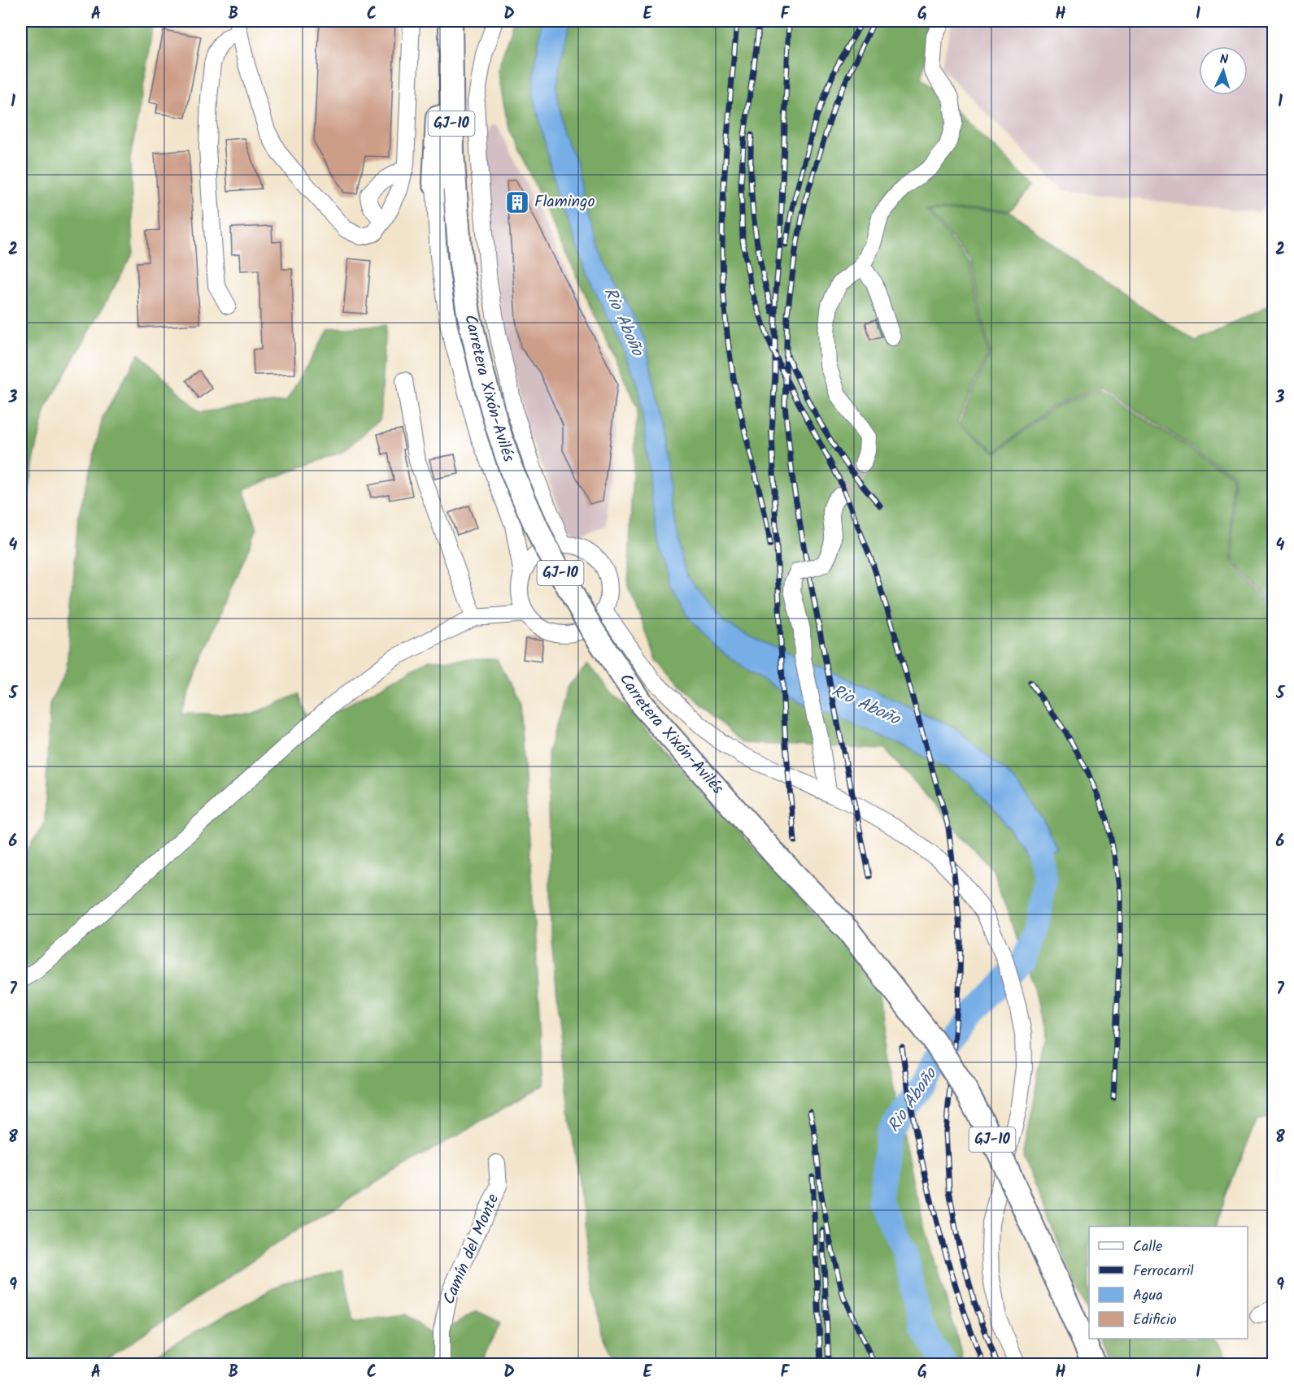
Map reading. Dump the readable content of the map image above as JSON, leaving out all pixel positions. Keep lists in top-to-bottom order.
{
  "streets": {
    "highway": ["GJ-10", "Carretera Xixón-Avilés"],
    "street": ["Camín del Monte"]
  },
  "water": ["Rio Aboño"],
  "places": {
    "building": ["Flamingo"]
  },
  "legend": [
    "Calle",
    "Ferrocarril",
    "Agua",
    "Edificio"
  ],
  "north": "top",
  "grid": {
    "columns": [
      "A",
      "B",
      "C",
      "D",
      "E",
      "F",
      "G",
      "H",
      "I"
    ],
    "rows": [
      "1",
      "2",
      "3",
      "4",
      "5",
      "6",
      "7",
      "8",
      "9"
    ]
  }
}
